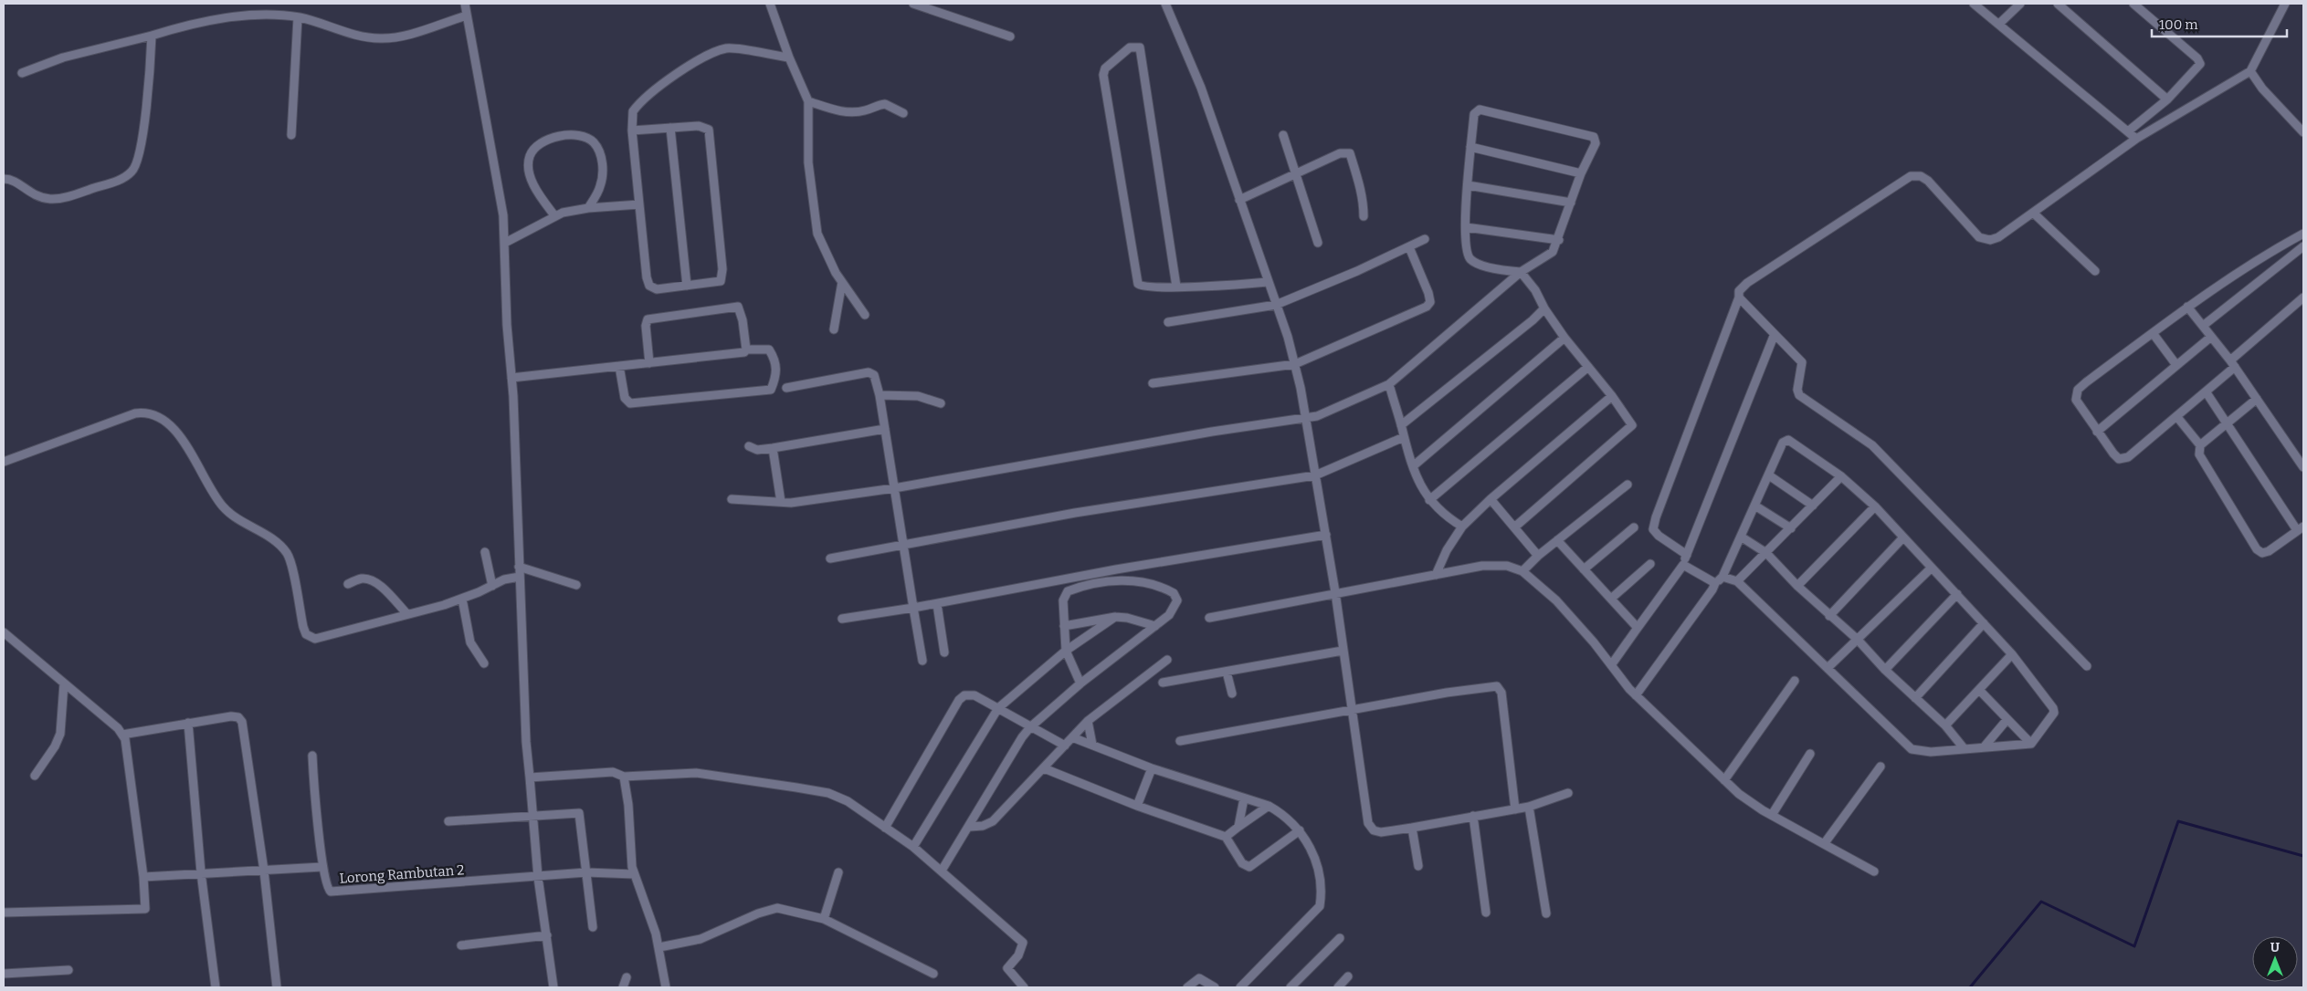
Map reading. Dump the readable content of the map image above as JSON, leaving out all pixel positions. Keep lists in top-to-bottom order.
{
  "streets": {
    "street": ["Lorong Rambutan 2"]
  },
  "scale_bar": "100 m",
  "north": "top"
}
